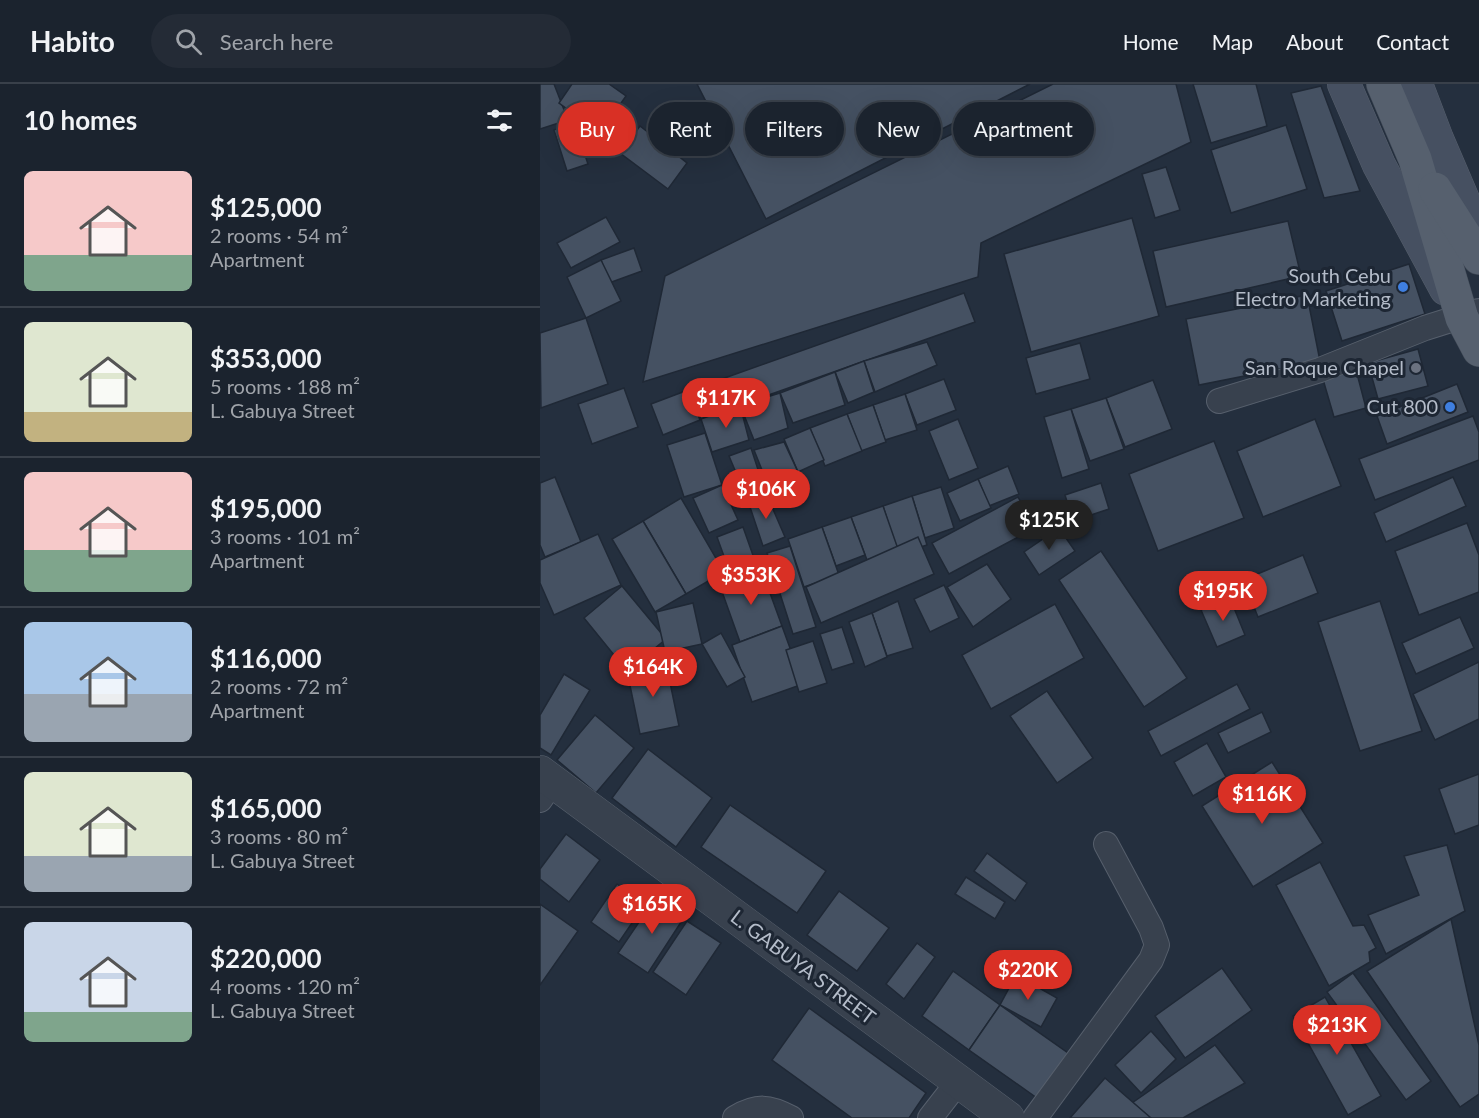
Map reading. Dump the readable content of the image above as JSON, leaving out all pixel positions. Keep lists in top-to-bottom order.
{
  "streets": {
    "street": ["L. GABUYA STREET"]
  },
  "places": ["South Cebu Electro Marketing", "San Roque Chapel", "Cut 800"],
  "page": {
    "header": "Habito",
    "search": "Search here",
    "nav": [
      "Home",
      "Map",
      "About",
      "Contact"
    ],
    "heading": "10 homes",
    "chip": [
      "Buy",
      "Rent",
      "Filters",
      "New",
      "Apartment"
    ],
    "list": [
      {
        "name": "$125,000",
        "note": "2 rooms · 54 m² · Apartment"
      },
      {
        "name": "$353,000",
        "note": "5 rooms · 188 m² · L. Gabuya Street"
      },
      {
        "name": "$195,000",
        "note": "3 rooms · 101 m² · Apartment"
      },
      {
        "name": "$116,000",
        "note": "2 rooms · 72 m² · Apartment"
      },
      {
        "name": "$165,000",
        "note": "3 rooms · 80 m² · L. Gabuya Street"
      },
      {
        "name": "$220,000",
        "note": "4 rooms · 120 m² · L. Gabuya Street"
      }
    ],
    "price": [
      "$117K",
      "$106K",
      "$125K",
      "$353K",
      "$195K",
      "$164K",
      "$116K",
      "$165K",
      "$220K",
      "$213K"
    ]
  }
}
